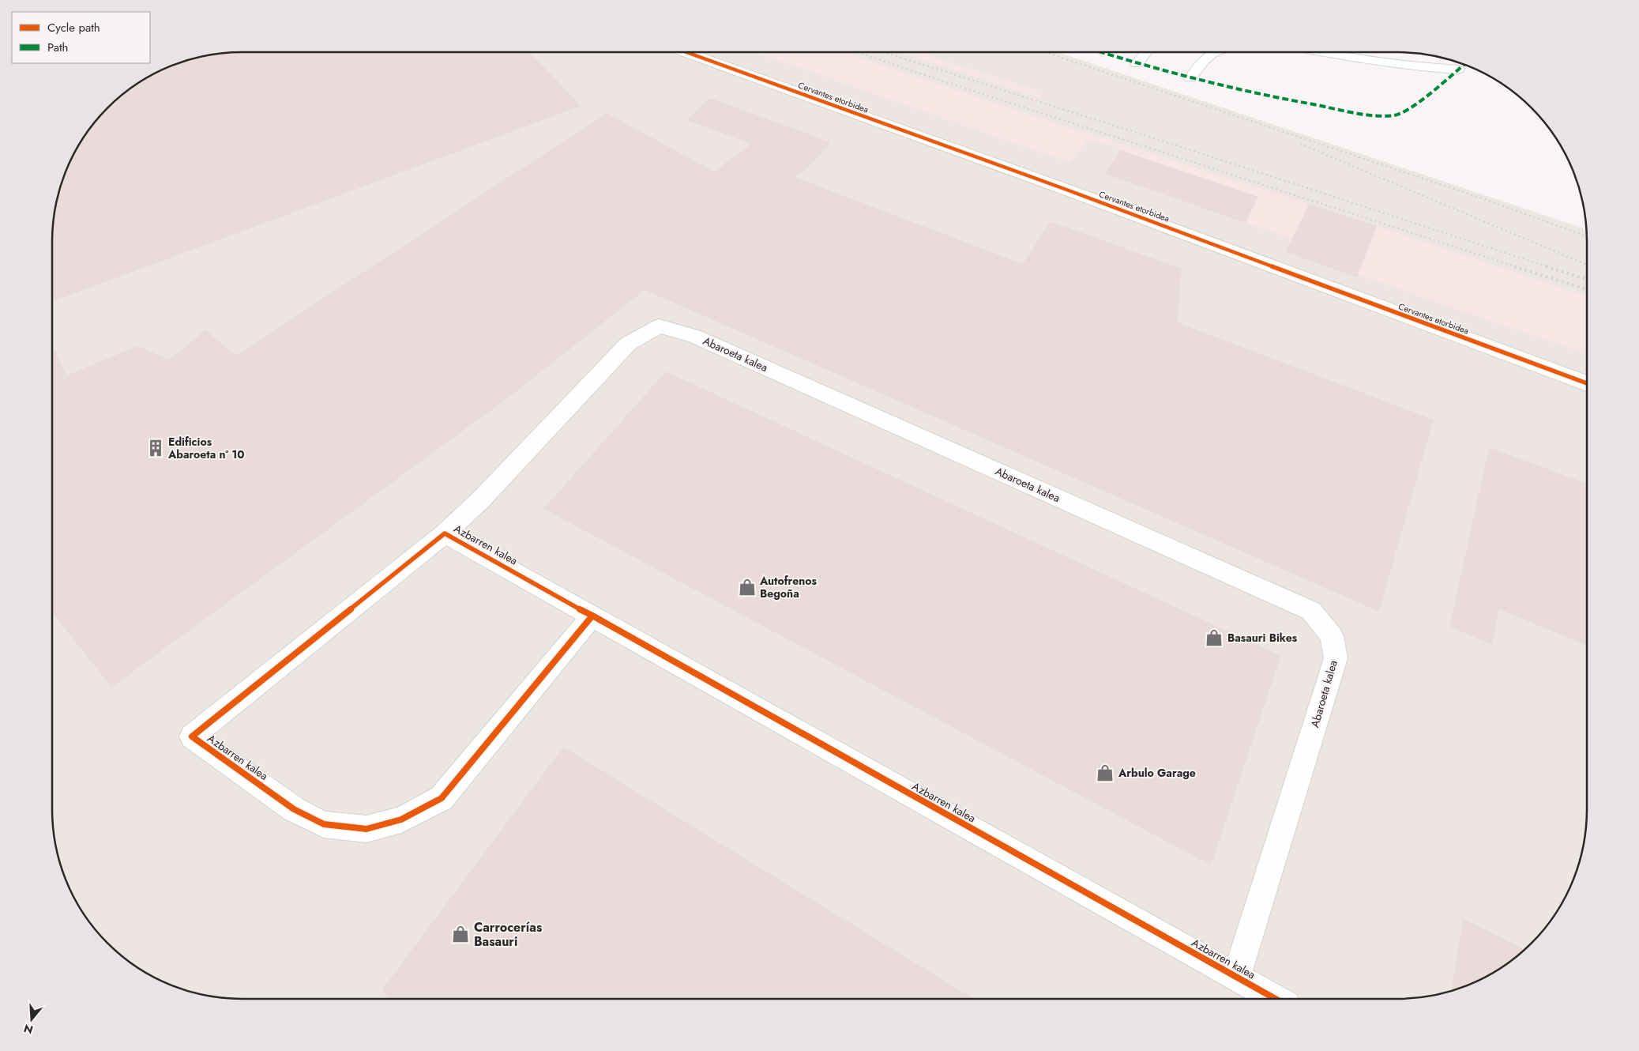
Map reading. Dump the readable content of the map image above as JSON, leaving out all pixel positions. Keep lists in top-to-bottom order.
{
  "streets": {
    "street": ["Cervantes etorbidea", "Abaroeta kalea", "Azbarren kalea"]
  },
  "crossings": [
    ["Abaroeta kalea", "Azbarren kalea"]
  ],
  "places": {
    "building": ["Edificios Abaroeta nº 10"],
    "shop": [
      "Autofrenos Begoña",
      "Basauri Bikes",
      "Arbulo Garage",
      "Carrocerías Basauri"
    ]
  },
  "legend": ["Cycle path", "Path"],
  "north": "bottom"
}
